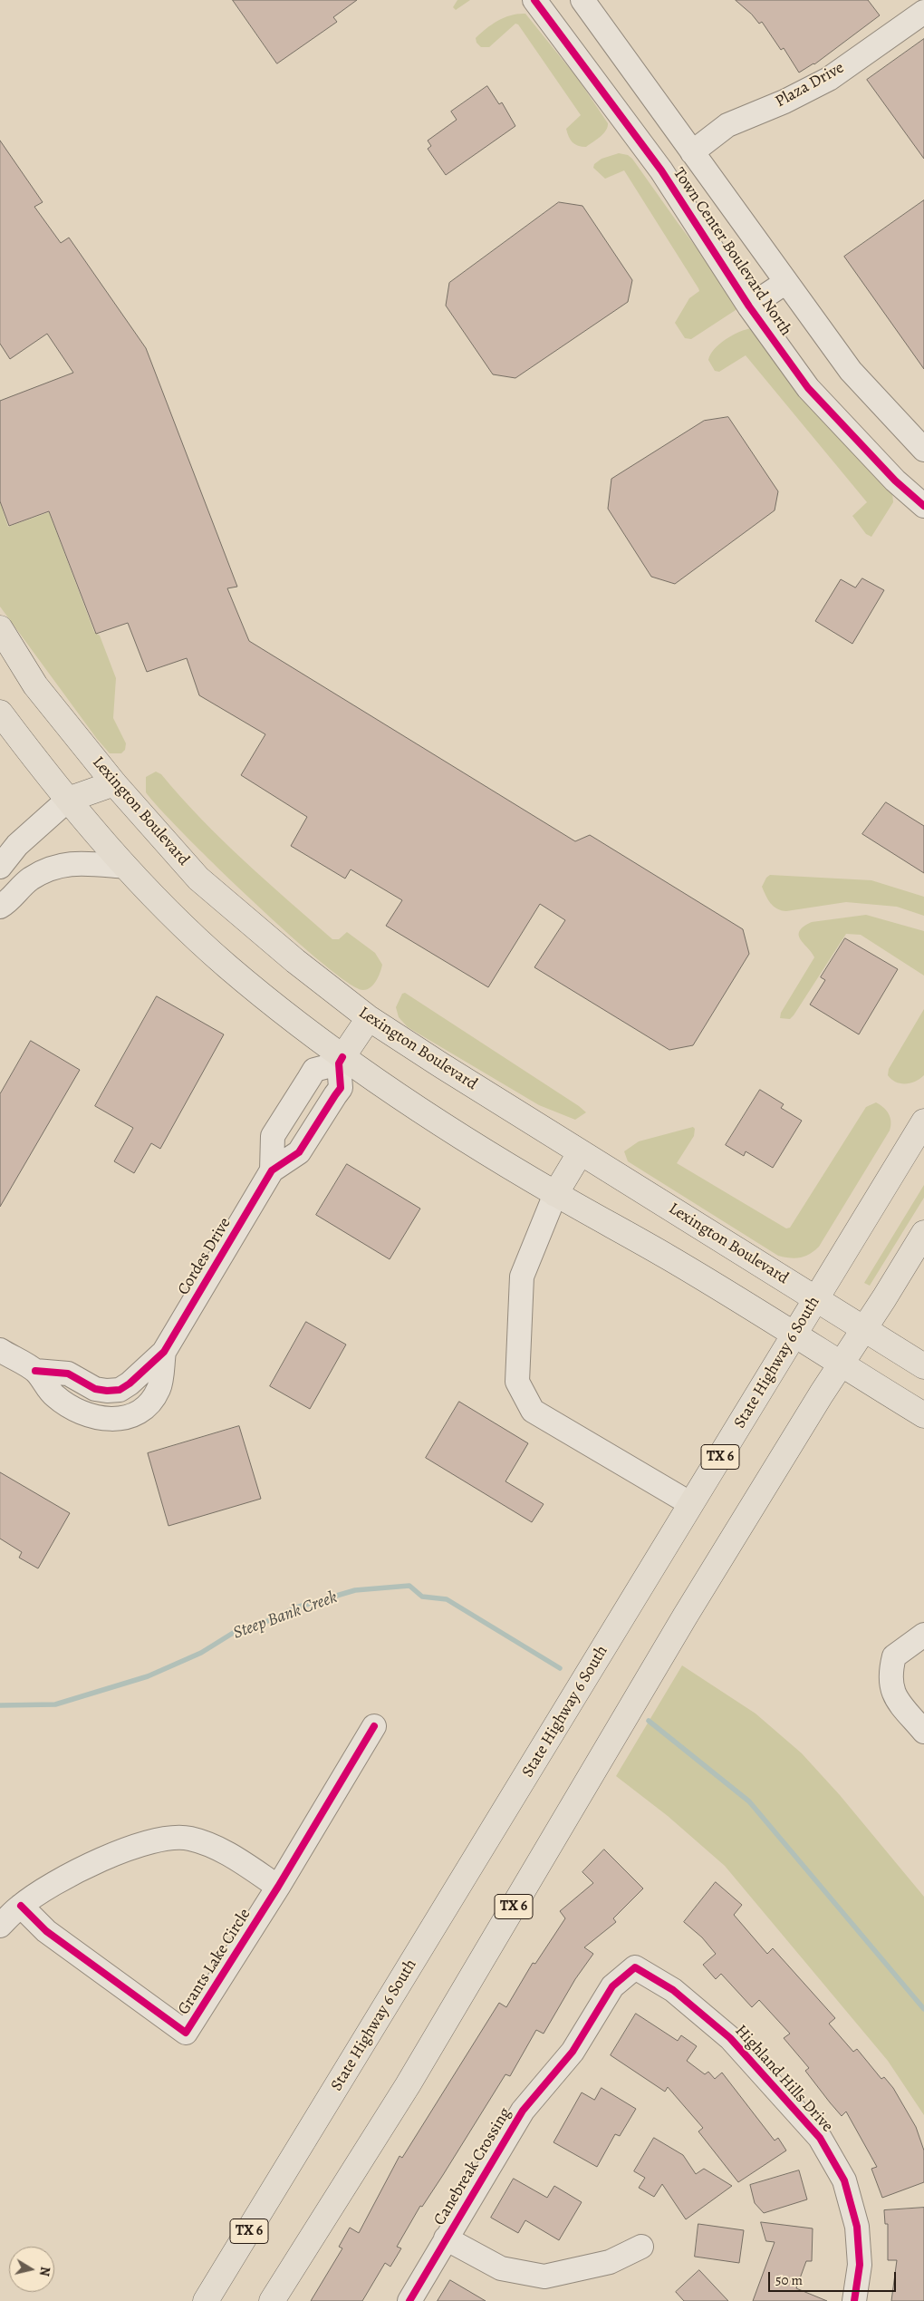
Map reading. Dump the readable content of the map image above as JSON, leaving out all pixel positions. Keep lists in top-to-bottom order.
{
  "streets": {
    "main road": ["Lexington Boulevard", "State Highway 6 South", "TX 6"],
    "street": [
      "Plaza Drive",
      "Town Center Boulevard North",
      "Cordes Drive",
      "Grants Lake Circle",
      "Highland Hills Drive",
      "Canebreak Crossing"
    ]
  },
  "crossings": [
    ["Plaza Drive", "Town Center Boulevard North"],
    ["Lexington Boulevard", "State Highway 6 South"],
    ["Lexington Boulevard", "TX 6"],
    ["Highland Hills Drive", "Canebreak Crossing"]
  ],
  "water": ["Steep Bank Creek"],
  "scale_bar": "50 m",
  "north": "right"
}
